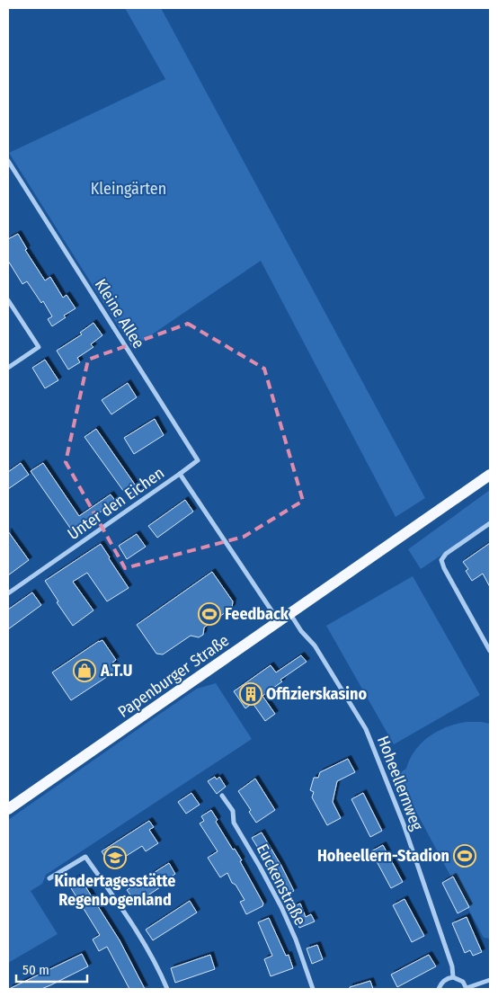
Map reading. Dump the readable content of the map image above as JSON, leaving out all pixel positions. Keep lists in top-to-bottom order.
{
  "streets": {
    "main road": ["Papenburger Straße"],
    "street": [
      "Kleine Allee",
      "Unter den Eichen",
      "Hoheellernweg",
      "Euckenstraße"
    ]
  },
  "crossings": [
    ["Kleine Allee", "Unter den Eichen"],
    ["Unter den Eichen", "Papenburger Straße"],
    ["Papenburger Straße", "Hoheellernweg"]
  ],
  "parks": ["Kleingärten"],
  "places": {
    "sports": ["Feedback", "Hoheellern-Stadion"],
    "shop": ["A.T.U"],
    "building": ["Offizierskasino"],
    "school or university": ["Kindertagesstätte Regenbogenland"]
  },
  "scale_bar": "50 m"
}
